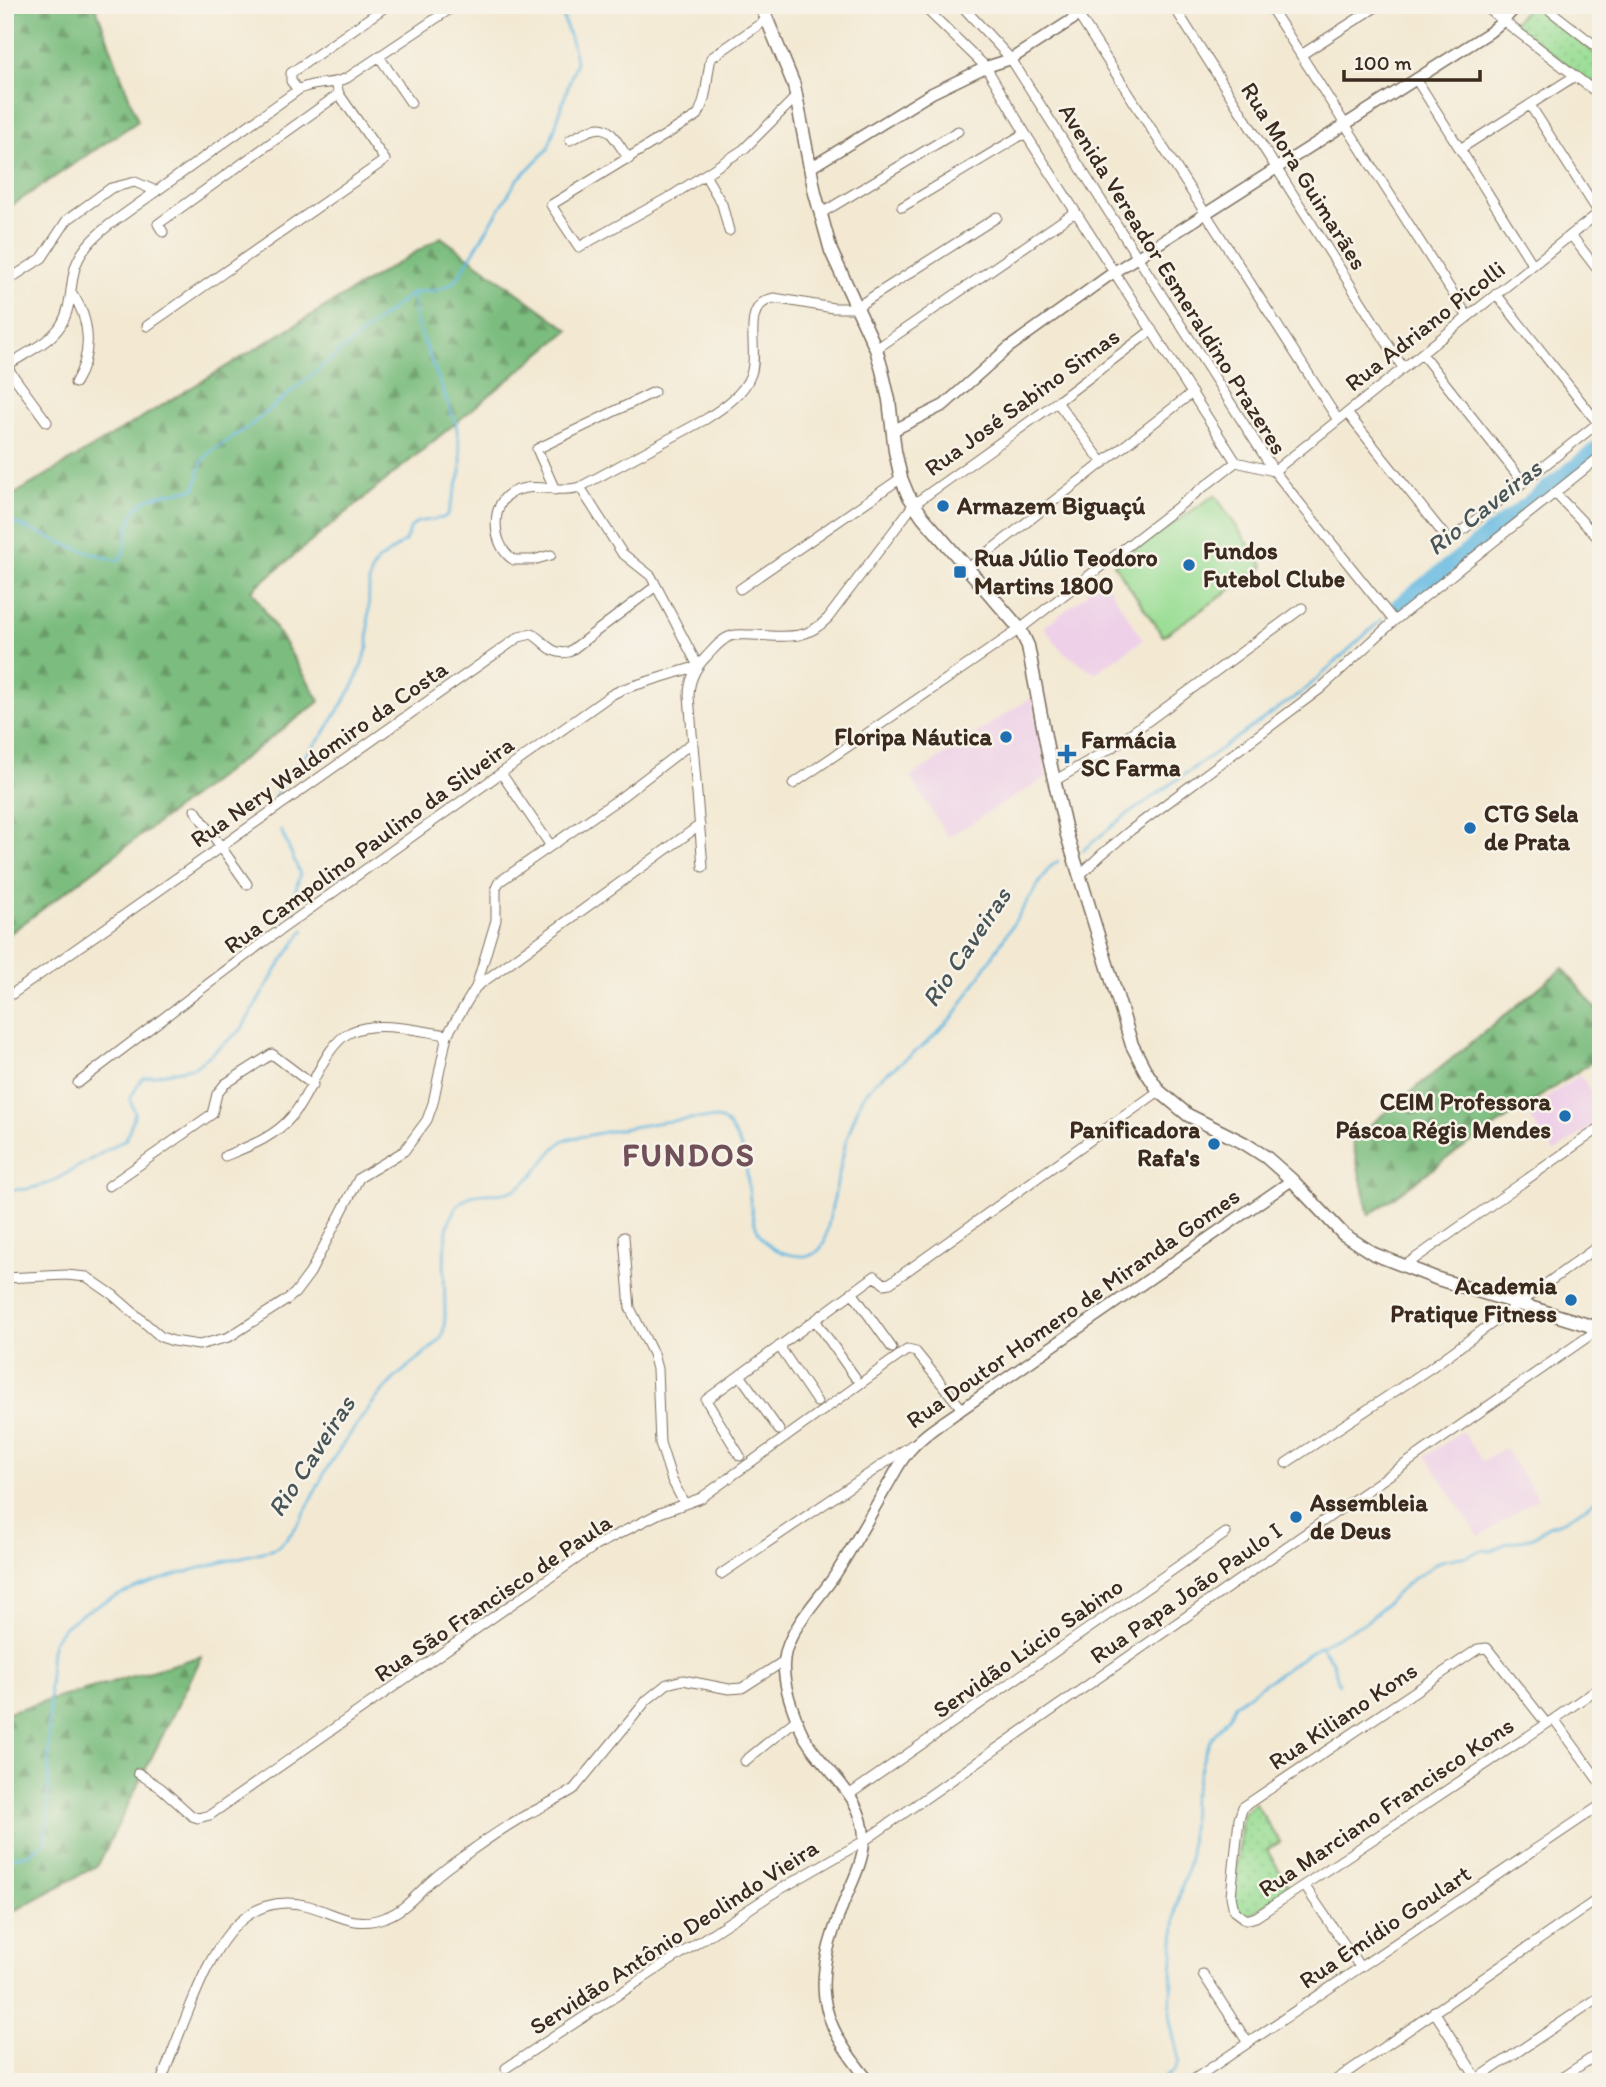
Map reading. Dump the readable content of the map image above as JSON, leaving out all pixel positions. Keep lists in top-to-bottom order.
{
  "streets": {
    "street": [
      "Rua Mora Guimarães",
      "Avenida Vereador Esmeraldino Prazeres",
      "Rua Adriano Picolli",
      "Rua José Sabino Simas",
      "Rua Nery Waldomiro da Costa",
      "Rua Campolino Paulino da Silveira",
      "Rua Doutor Homero de Miranda Gomes",
      "Rua Papa João Paulo I",
      "Rua São Francisco de Paula",
      "Servidão Lúcio Sabino",
      "Rua Kiliano Kons",
      "Rua Marciano Francisco Kons",
      "Rua Emídio Goulart",
      "Servidão Antônio Deolindo Vieira"
    ]
  },
  "crossings": [
    ["Rua Mora Guimarães", "Rua Adriano Picolli"],
    ["Avenida Vereador Esmeraldino Prazeres", "Rua Adriano Picolli"],
    ["Avenida Vereador Esmeraldino Prazeres", "Rua José Sabino Simas"],
    ["Rua José Sabino Simas", "Rua Campolino Paulino da Silveira"],
    ["Rua Doutor Homero de Miranda Gomes", "Rua São Francisco de Paula"],
    ["Rua Papa João Paulo I", "Servidão Antônio Deolindo Vieira"],
    ["Rua Kiliano Kons", "Rua Marciano Francisco Kons"]
  ],
  "districts": ["FUNDOS"],
  "water": ["Rio Caveiras"],
  "places": {
    "other": [
      "Armazem Biguaçú",
      "Fundos Futebol Clube",
      "Floripa Náutica",
      "CTG Sela de Prata",
      "CEIM Professora Páscoa Régis Mendes",
      "Panificadora Rafa's",
      "Academia Pratique Fitness",
      "Assembleia de Deus"
    ],
    "transit": ["Rua Júlio Teodoro Martins 1800"],
    "health": ["Farmácia SC Farma"]
  },
  "scale_bar": "100 m"
}
